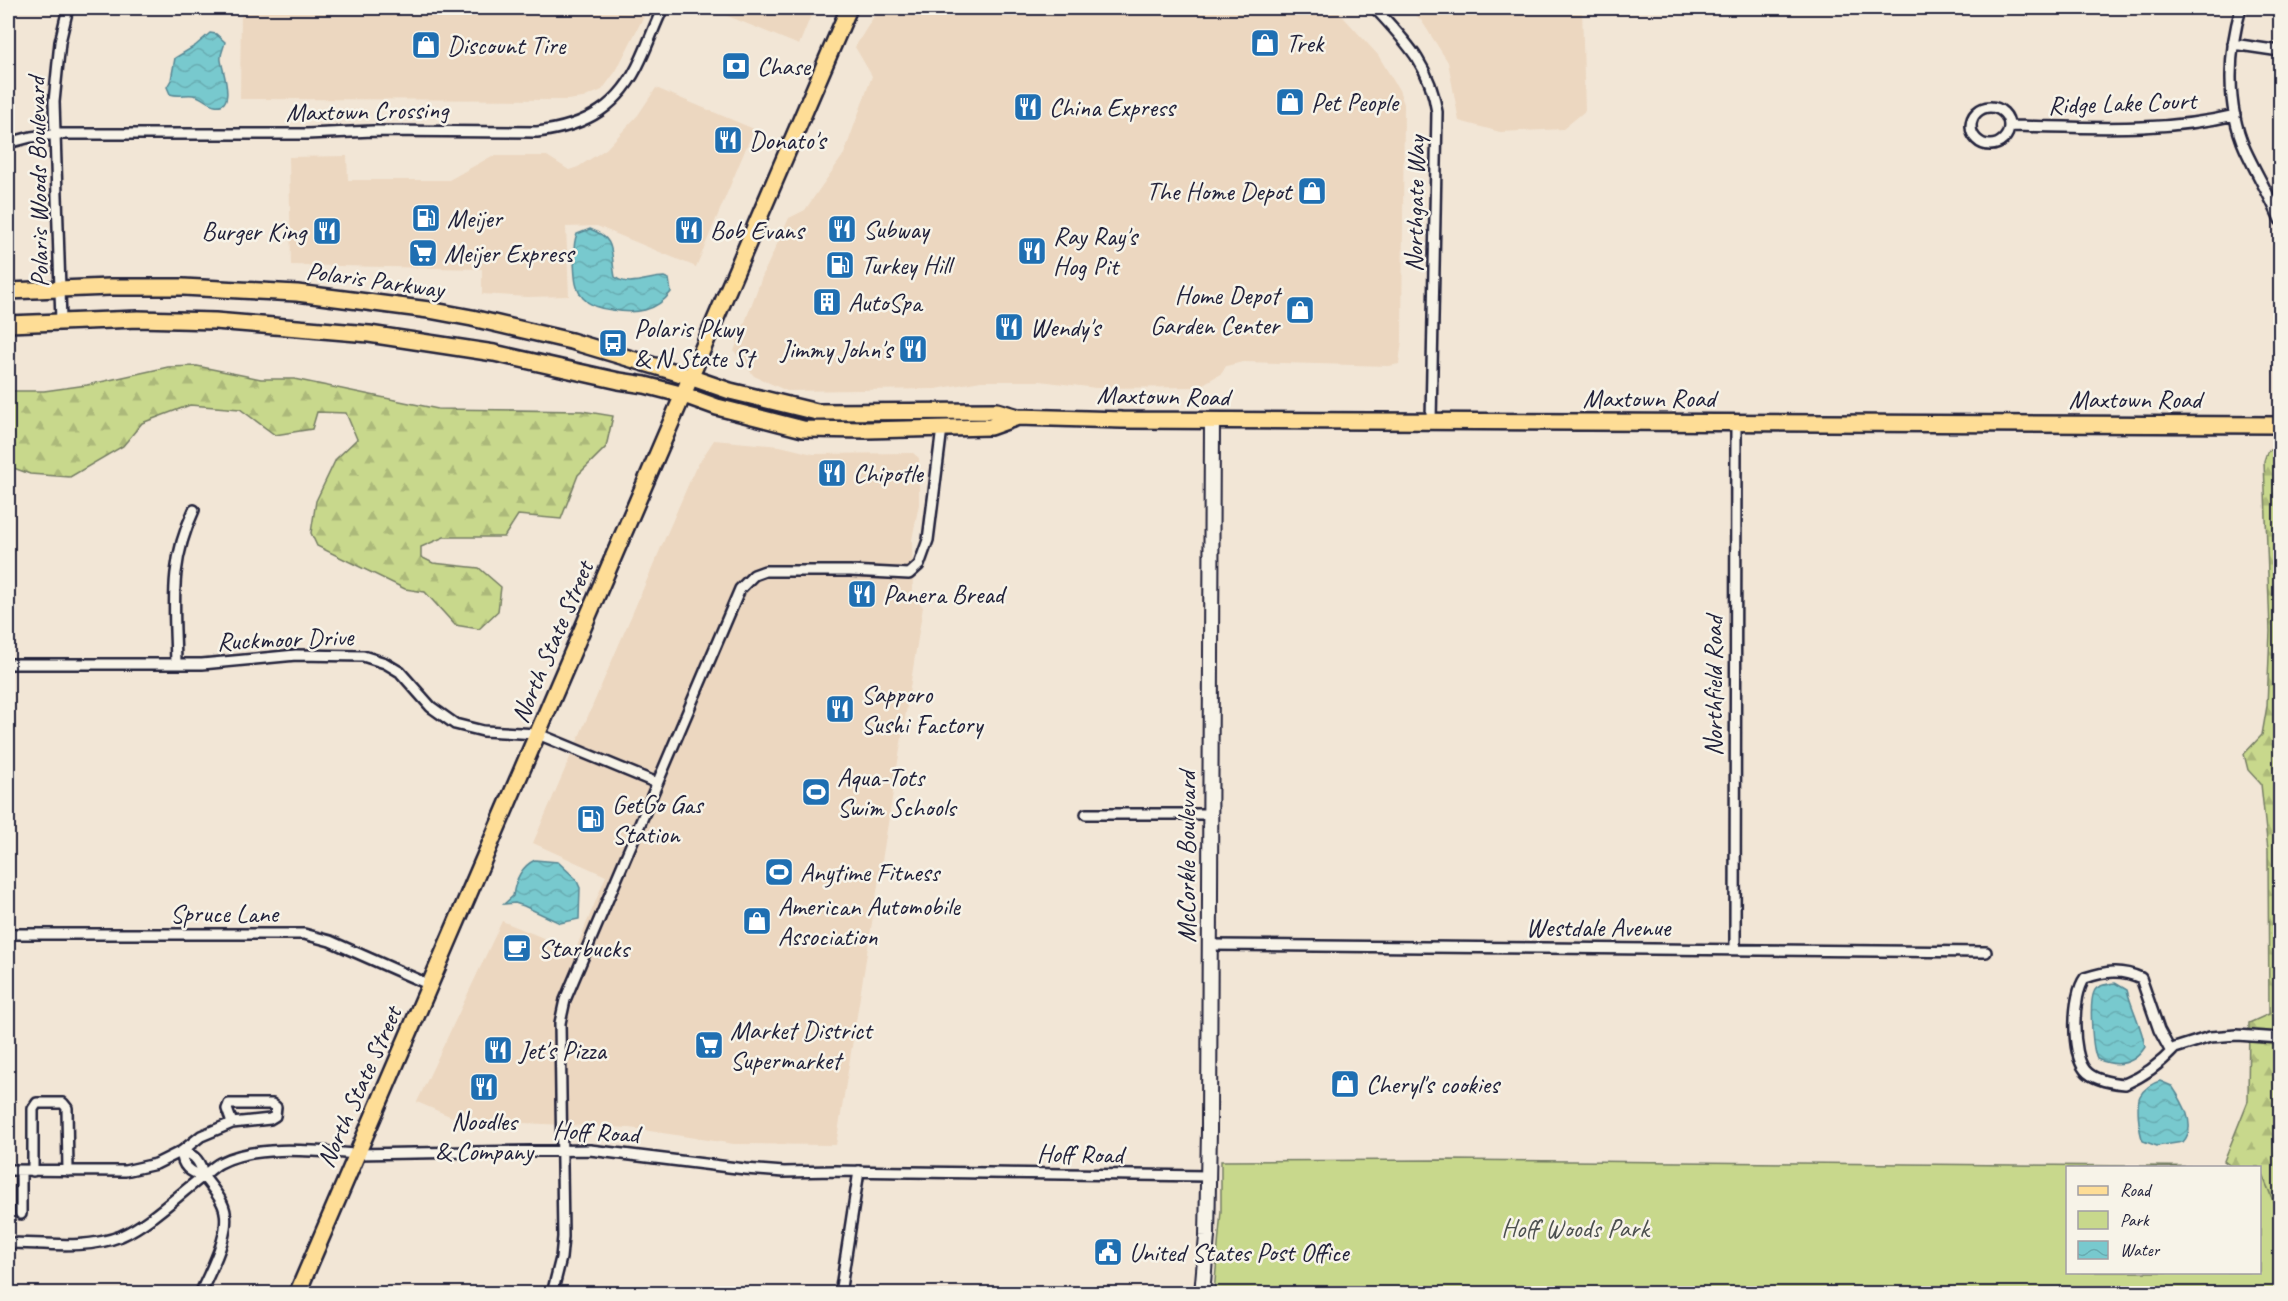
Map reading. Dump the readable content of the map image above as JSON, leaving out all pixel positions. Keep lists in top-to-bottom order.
{
  "streets": {
    "main road": ["Polaris Parkway", "Maxtown Road", "North State Street"],
    "street": [
      "Ridge Lake Court",
      "Maxtown Crossing",
      "Polaris Woods Boulevard",
      "Northgate Way",
      "Ruckmoor Drive",
      "Northfield Road",
      "McCorkle Boulevard",
      "Spruce Lane",
      "Westdale Avenue",
      "Hoff Road"
    ]
  },
  "crossings": [
    ["Maxtown Crossing", "Polaris Woods Boulevard"],
    ["Polaris Woods Boulevard", "Polaris Parkway"],
    ["Northgate Way", "Maxtown Road"],
    ["Polaris Parkway", "Maxtown Road"],
    ["Polaris Parkway", "North State Street"],
    ["Maxtown Road", "North State Street"],
    ["Maxtown Road", "Northfield Road"],
    ["Maxtown Road", "McCorkle Boulevard"],
    ["Ruckmoor Drive", "North State Street"],
    ["North State Street", "Spruce Lane"],
    ["North State Street", "Hoff Road"],
    ["Northfield Road", "Westdale Avenue"],
    ["McCorkle Boulevard", "Westdale Avenue"],
    ["McCorkle Boulevard", "Hoff Road"]
  ],
  "parks": ["Hoff Woods Park"],
  "places": {
    "shop": [
      "Trek",
      "Discount Tire",
      "Pet People",
      "The Home Depot",
      "Home Depot Garden Center",
      "American Automobile Association",
      "Cheryl's cookies"
    ],
    "bank": ["Chase"],
    "restaurant": [
      "China Express",
      "Donato's",
      "Subway",
      "Bob Evans",
      "Burger King",
      "Ray Ray's Hog Pit",
      "Wendy's",
      "Jimmy John's",
      "Chipotle",
      "Panera Bread",
      "Sapporo Sushi Factory",
      "Jet's Pizza",
      "Noodles & Company"
    ],
    "fuel station": ["Meijer", "Turkey Hill", "GetGo Gas Station"],
    "supermarket": ["Meijer Express", "Market District Supermarket"],
    "building": ["AutoSpa"],
    "bus stop": ["Polaris Pkwy & N State St"],
    "sports": ["Aqua-Tots Swim Schools", "Anytime Fitness"],
    "cafe": ["Starbucks"],
    "public building": ["United States Post Office"]
  },
  "legend": ["Road", "Park", "Water"]
}
